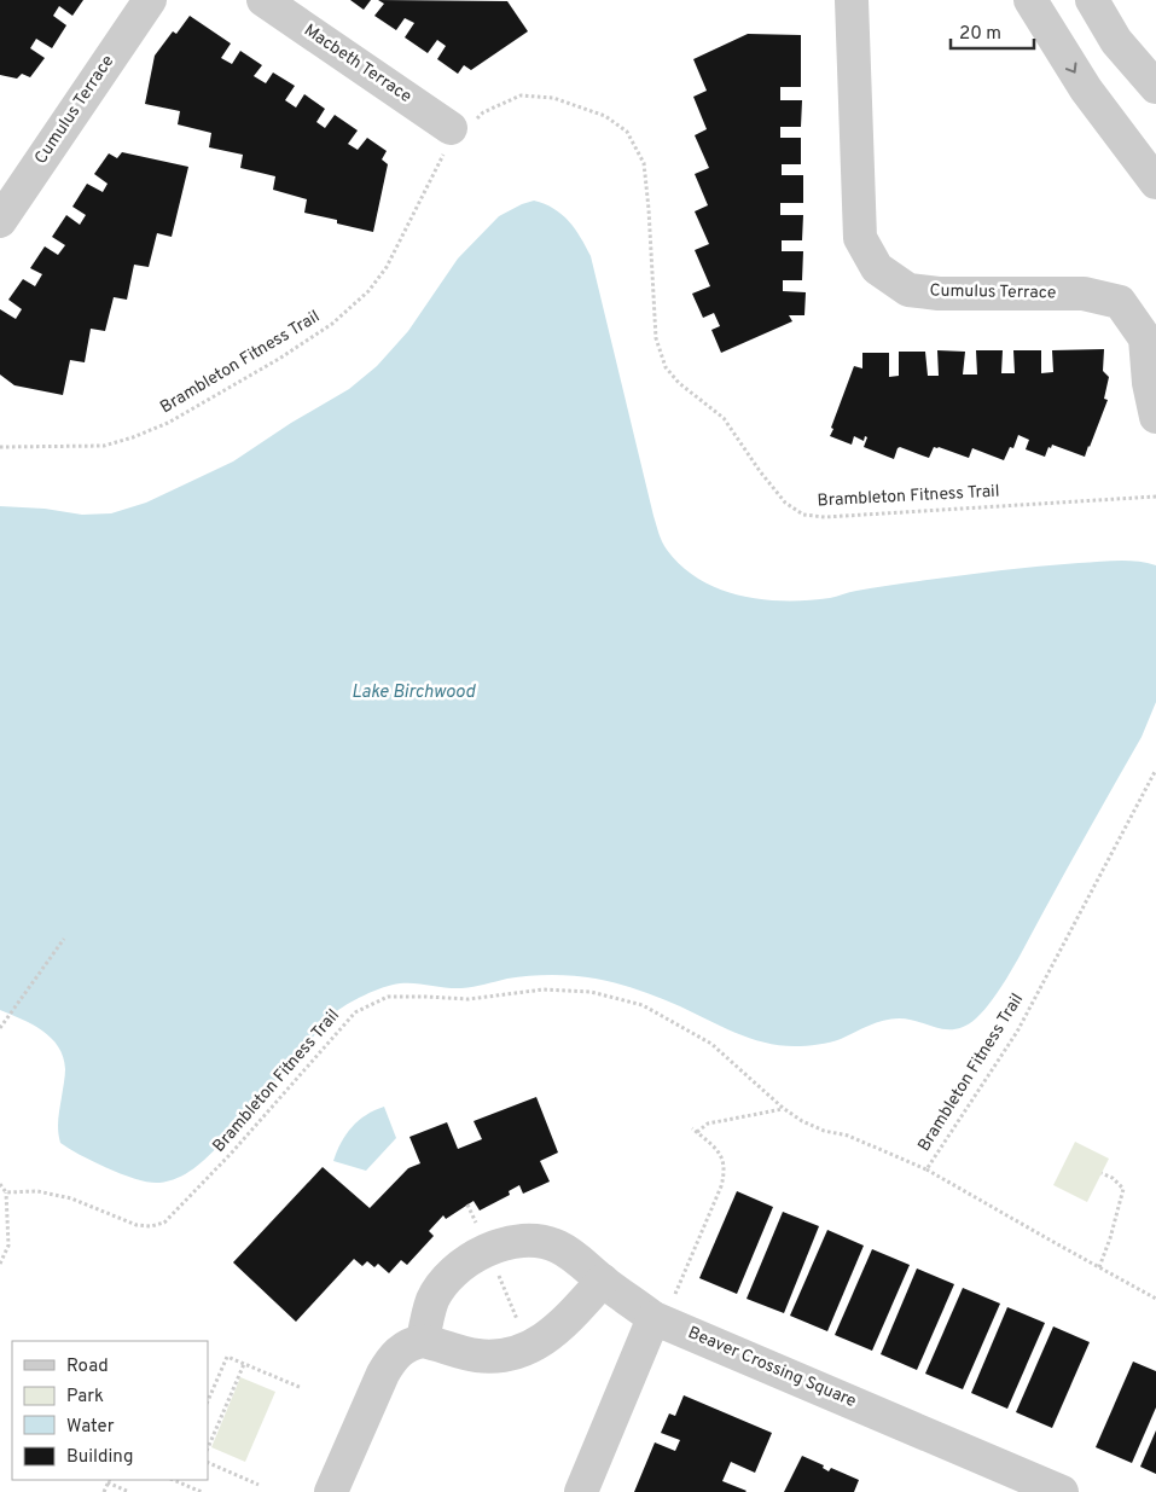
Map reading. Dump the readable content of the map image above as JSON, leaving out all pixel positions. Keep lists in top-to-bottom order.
{
  "streets": {
    "street": ["Macbeth Terrace", "Cumulus Terrace", "Beaver Crossing Square"],
    "path": ["Brambleton Fitness Trail"]
  },
  "crossings": [
    ["Macbeth Terrace", "Brambleton Fitness Trail"]
  ],
  "water": ["Lake Birchwood"],
  "legend": [
    "Road",
    "Park",
    "Water",
    "Building"
  ],
  "scale_bar": "20 m"
}
